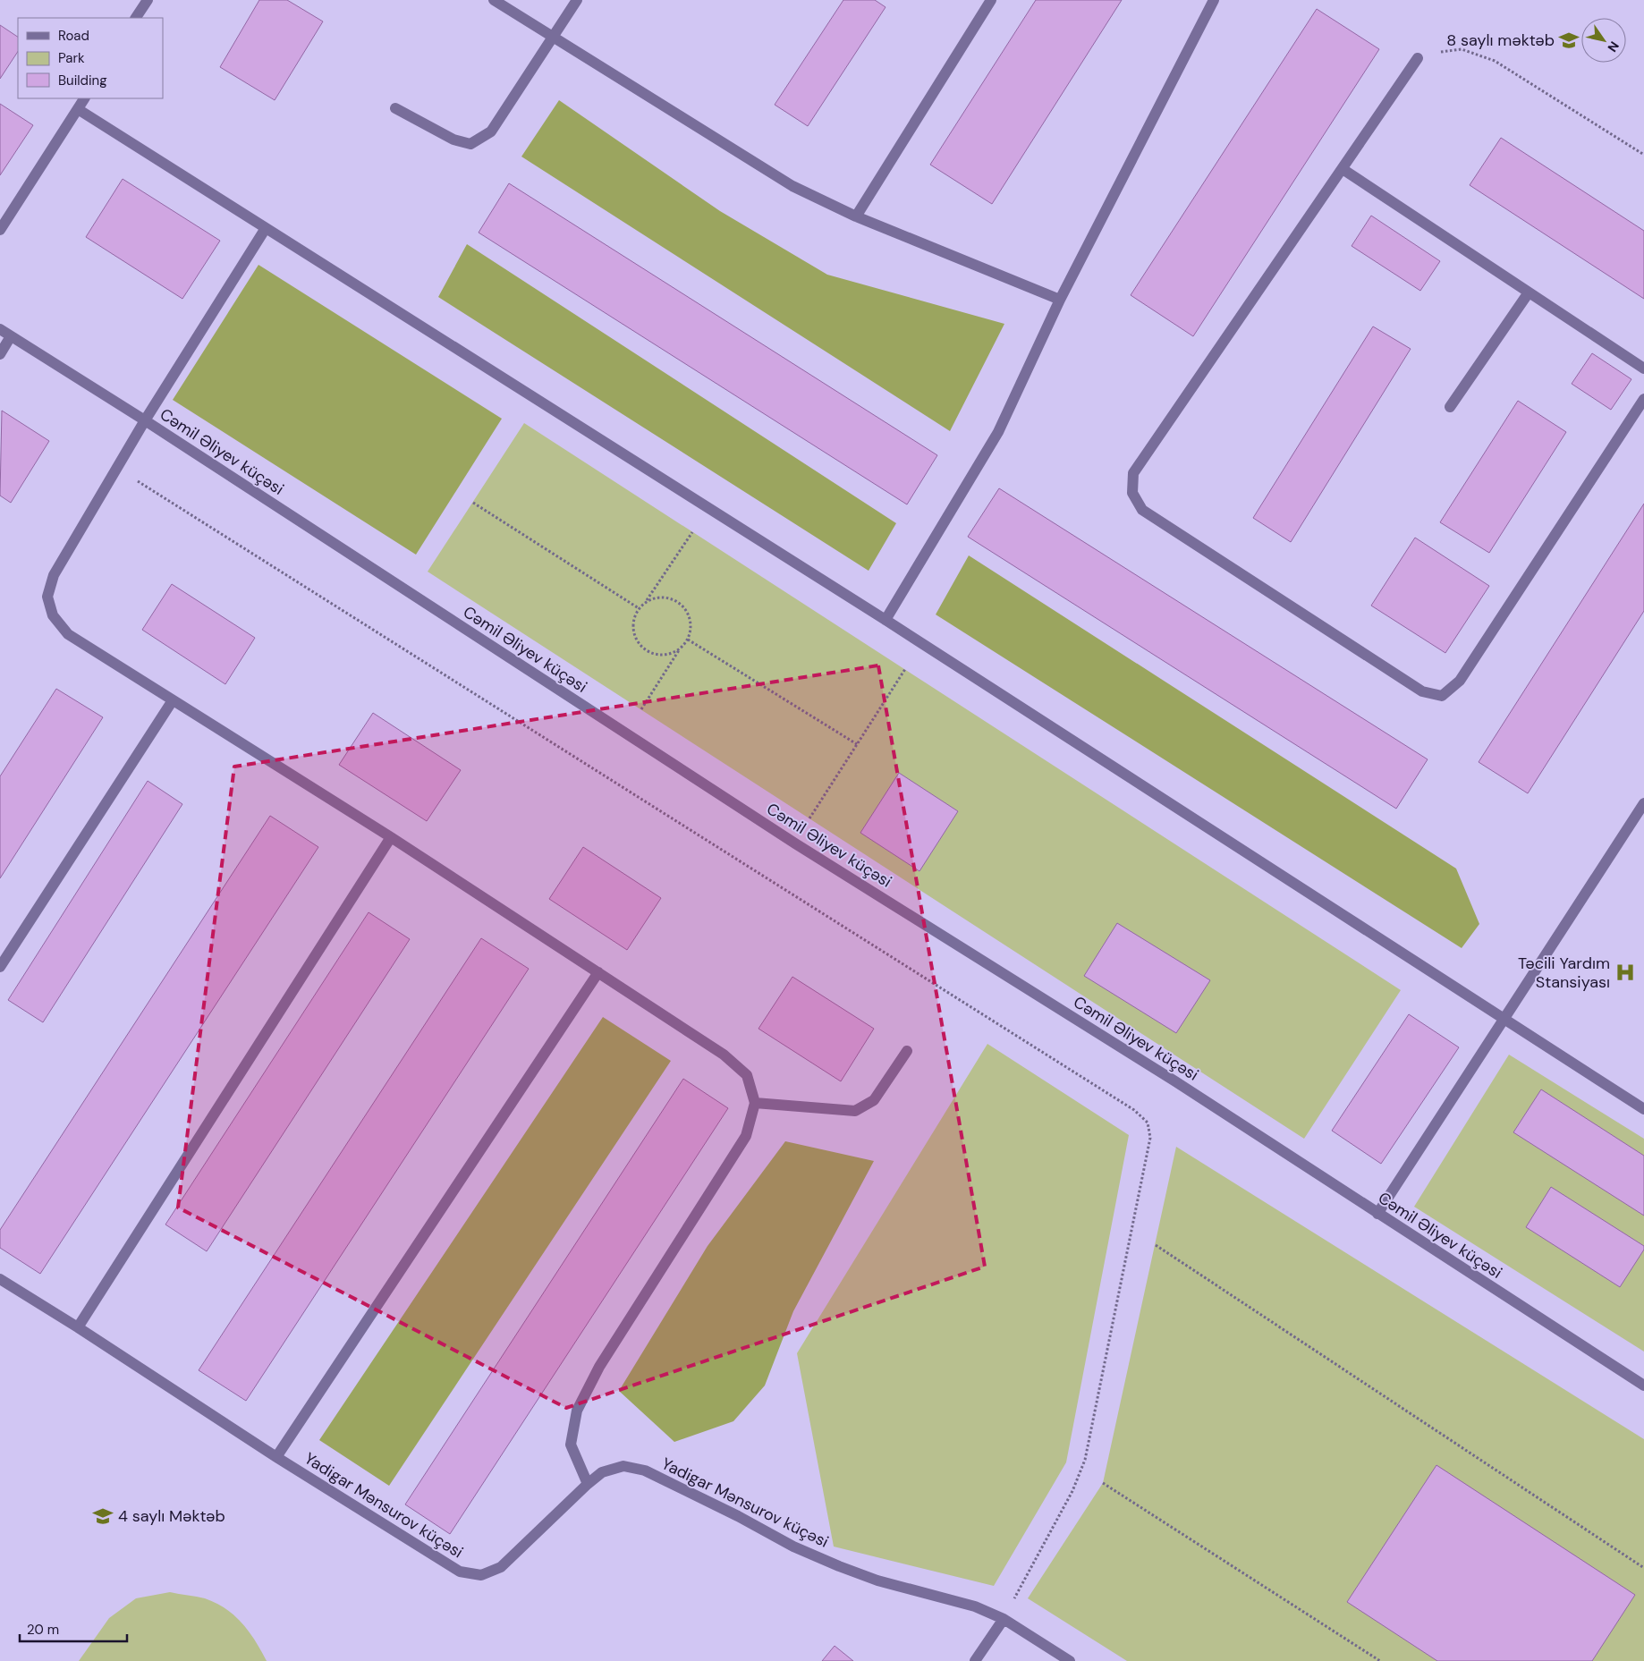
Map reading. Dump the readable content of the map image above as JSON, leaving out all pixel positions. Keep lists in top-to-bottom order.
{
  "streets": {
    "street": ["Cəmil Əliyev küçəsi", "Yadigar Mənsurov küçəsi"]
  },
  "places": {
    "school or university": ["8 saylı məktəb", "4 saylı Məktəb"],
    "hospital": ["Təcili Yardım Stansiyası"]
  },
  "legend": ["Road", "Park", "Building"],
  "scale_bar": "20 m",
  "north": "bottom right"
}
